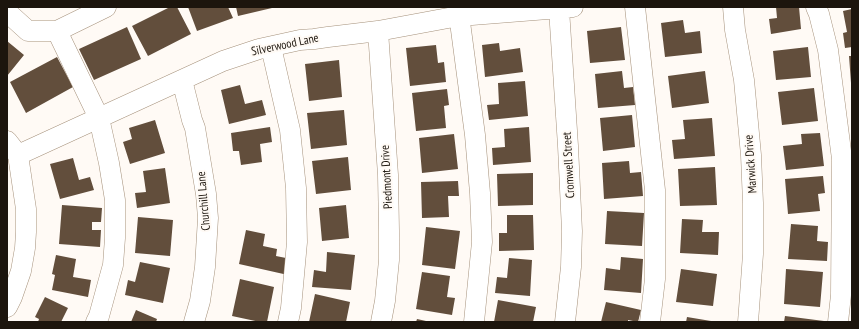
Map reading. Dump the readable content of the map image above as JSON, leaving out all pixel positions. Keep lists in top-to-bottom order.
{
  "streets": {
    "street": [
      "Silverwood Lane",
      "Marwick Drive",
      "Cromwell Street",
      "Piedmont Drive",
      "Churchill Lane"
    ]
  },
  "crossings": [
    ["Silverwood Lane", "Cromwell Street"],
    ["Silverwood Lane", "Piedmont Drive"],
    ["Silverwood Lane", "Churchill Lane"]
  ]
}
